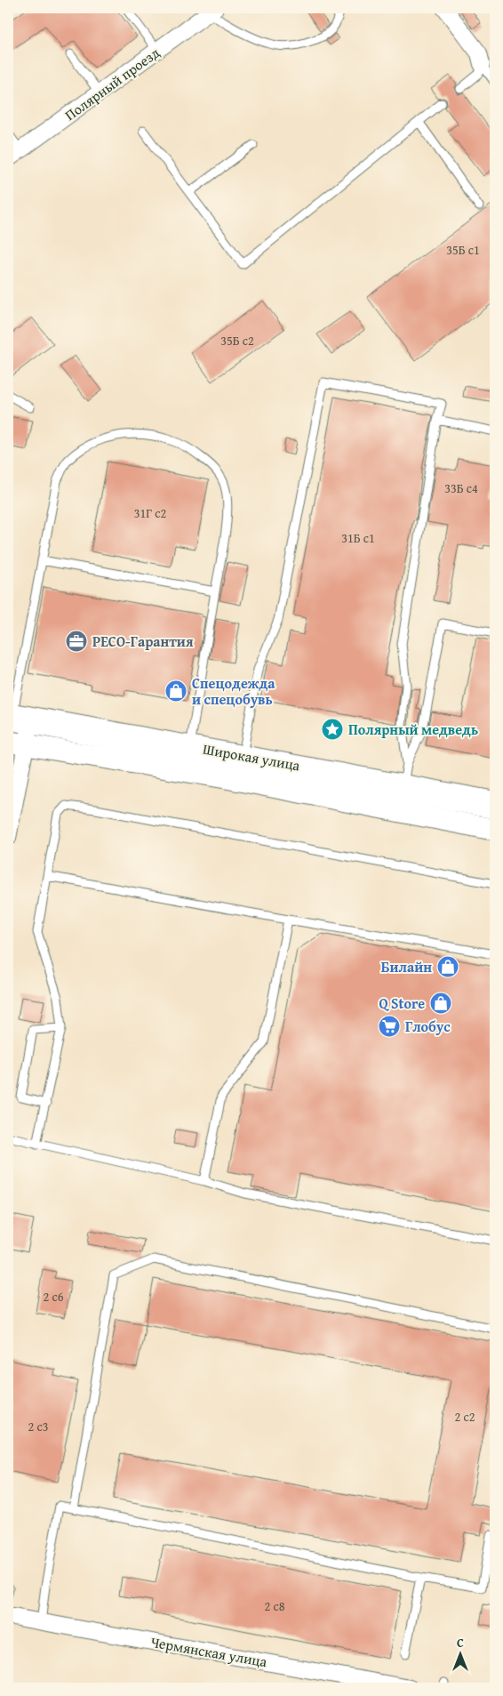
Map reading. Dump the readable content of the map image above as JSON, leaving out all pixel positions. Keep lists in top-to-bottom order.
{
  "streets": {
    "main road": ["Широкая улица"],
    "street": ["Полярный проезд", "Чермянская улица"]
  },
  "places": {
    "office": ["РЕСО-Гарантия"],
    "shop": ["Спецодежда и спецобувь", "Билайн", "Q Store"],
    "place": ["Полярный медведь"],
    "supermarket": ["Глобус"]
  },
  "house_numbers": [
    "35Б с1",
    "35Б с2",
    "33Б с4",
    "31Г с2",
    "31Б c1",
    "2 с6",
    "2 с2",
    "2 с3",
    "2 с8"
  ],
  "north": "top"
}
